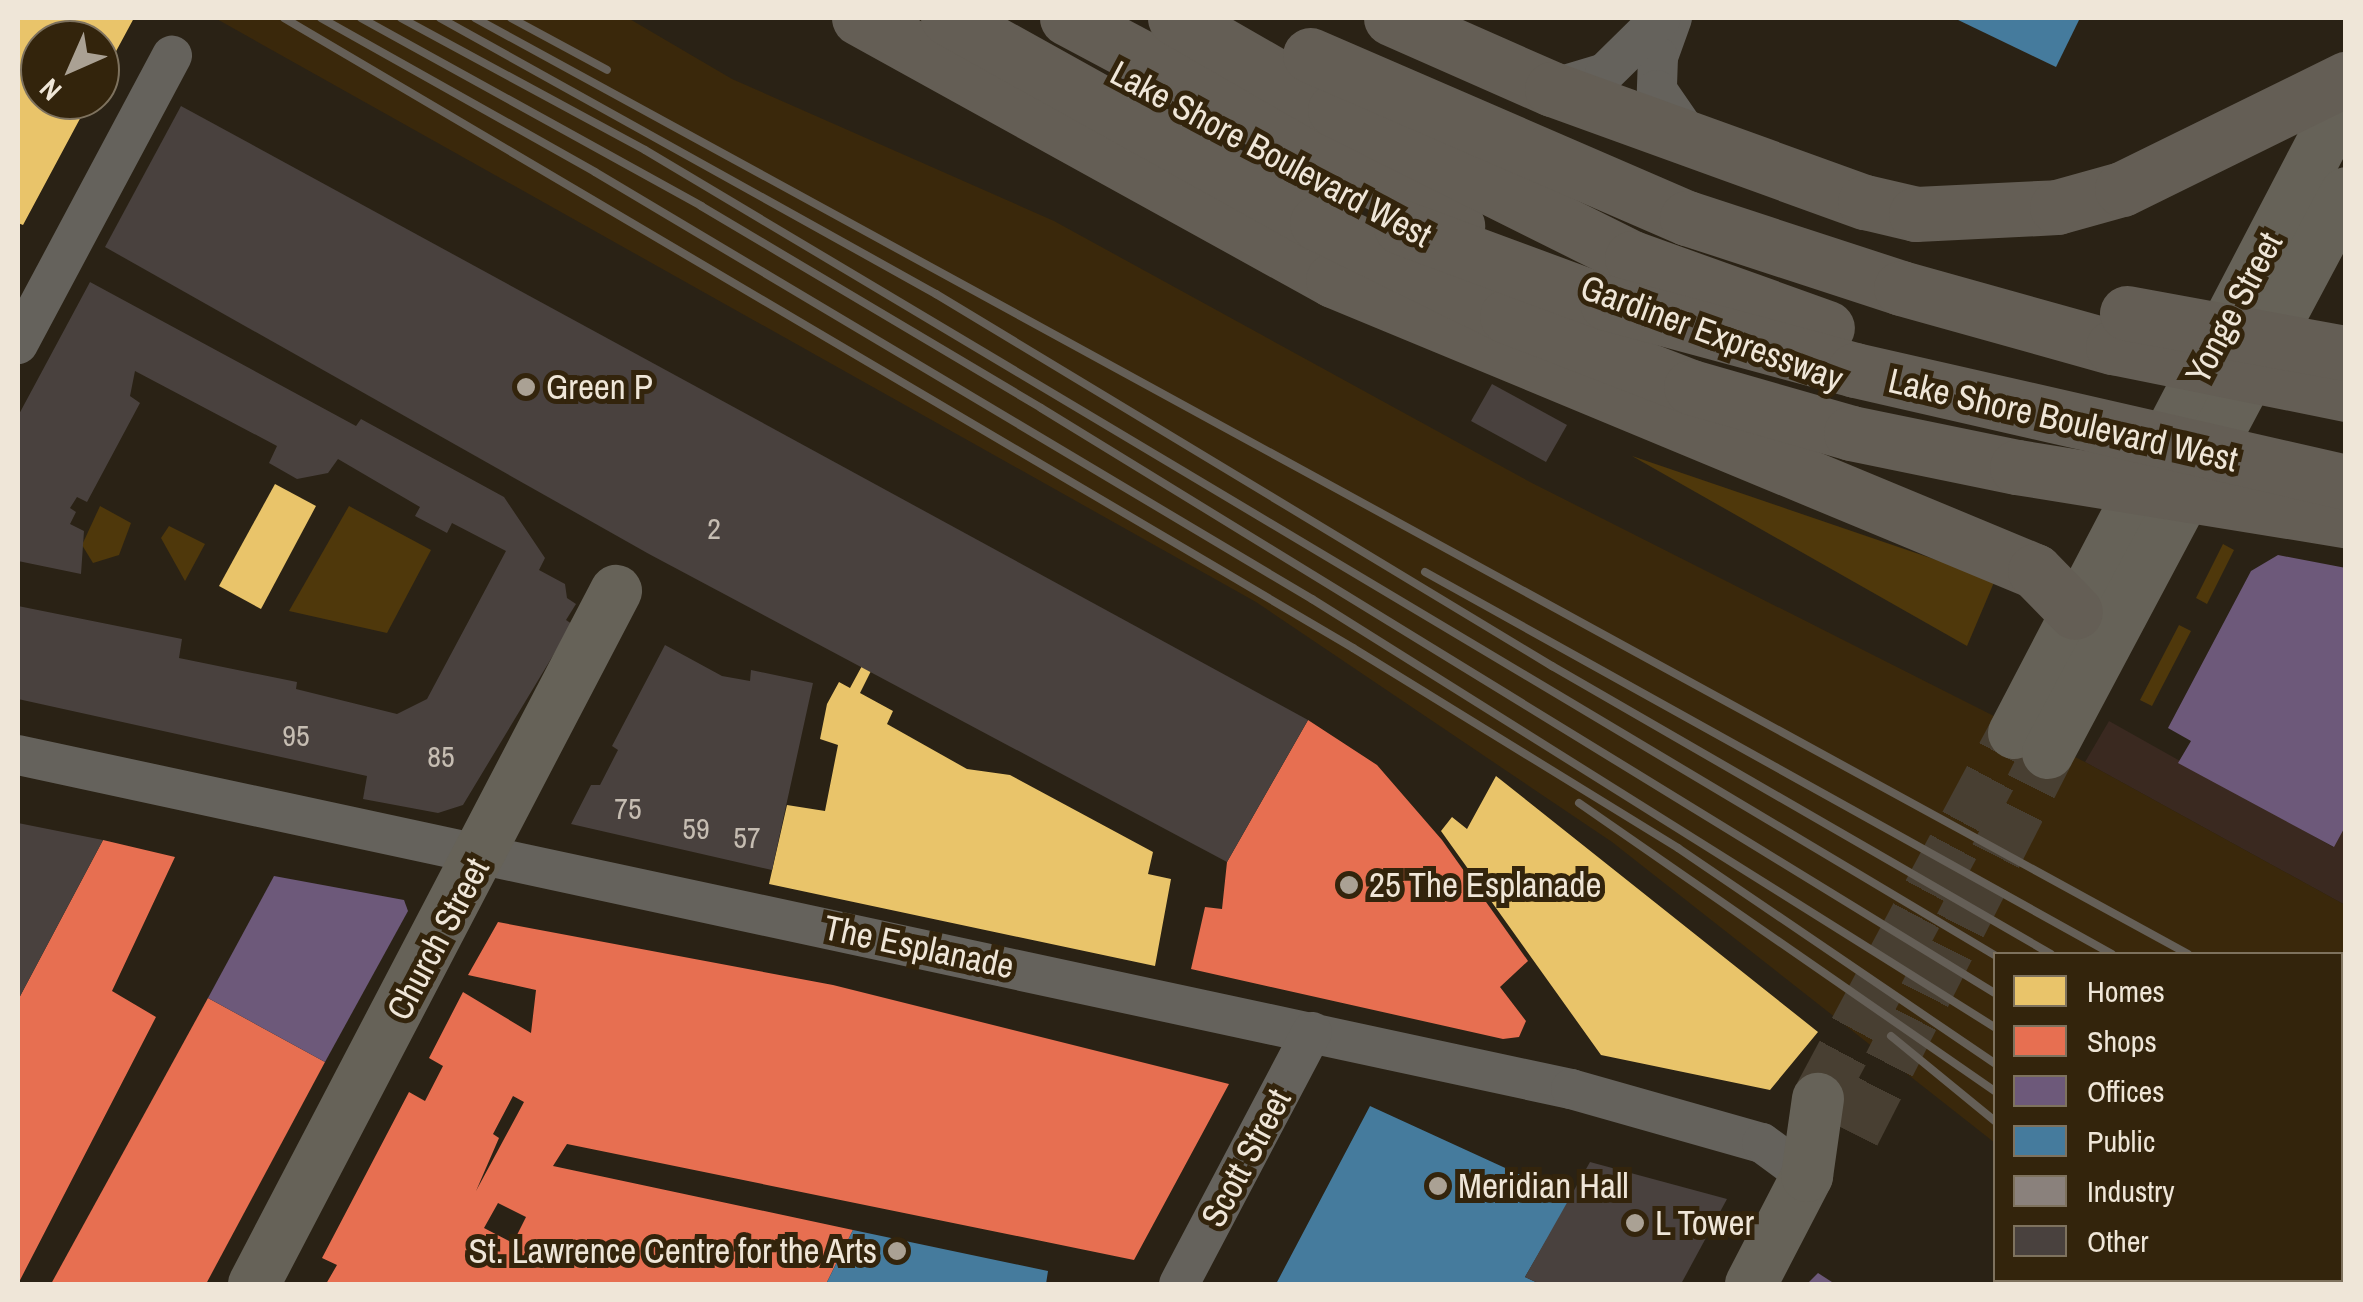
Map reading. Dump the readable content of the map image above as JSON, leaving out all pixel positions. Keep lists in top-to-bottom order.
{
  "streets": {
    "highway": ["Lake Shore Boulevard West", "Gardiner Expressway"],
    "main road": ["Yonge Street", "Church Street"],
    "street": ["The Esplanade", "Scott Street"]
  },
  "crossings": [
    ["Lake Shore Boulevard West", "Yonge Street"],
    ["Church Street", "The Esplanade"],
    ["The Esplanade", "Scott Street"]
  ],
  "places": [
    "Green P",
    "25 The Esplanade",
    "Meridian Hall",
    "L Tower",
    "St. Lawrence Centre for the Arts"
  ],
  "house_numbers": [
    "2",
    "95",
    "85",
    "75",
    "59",
    "57"
  ],
  "legend": [
    "Homes",
    "Shops",
    "Offices",
    "Public",
    "Industry",
    "Other"
  ],
  "north": "bottom left"
}
